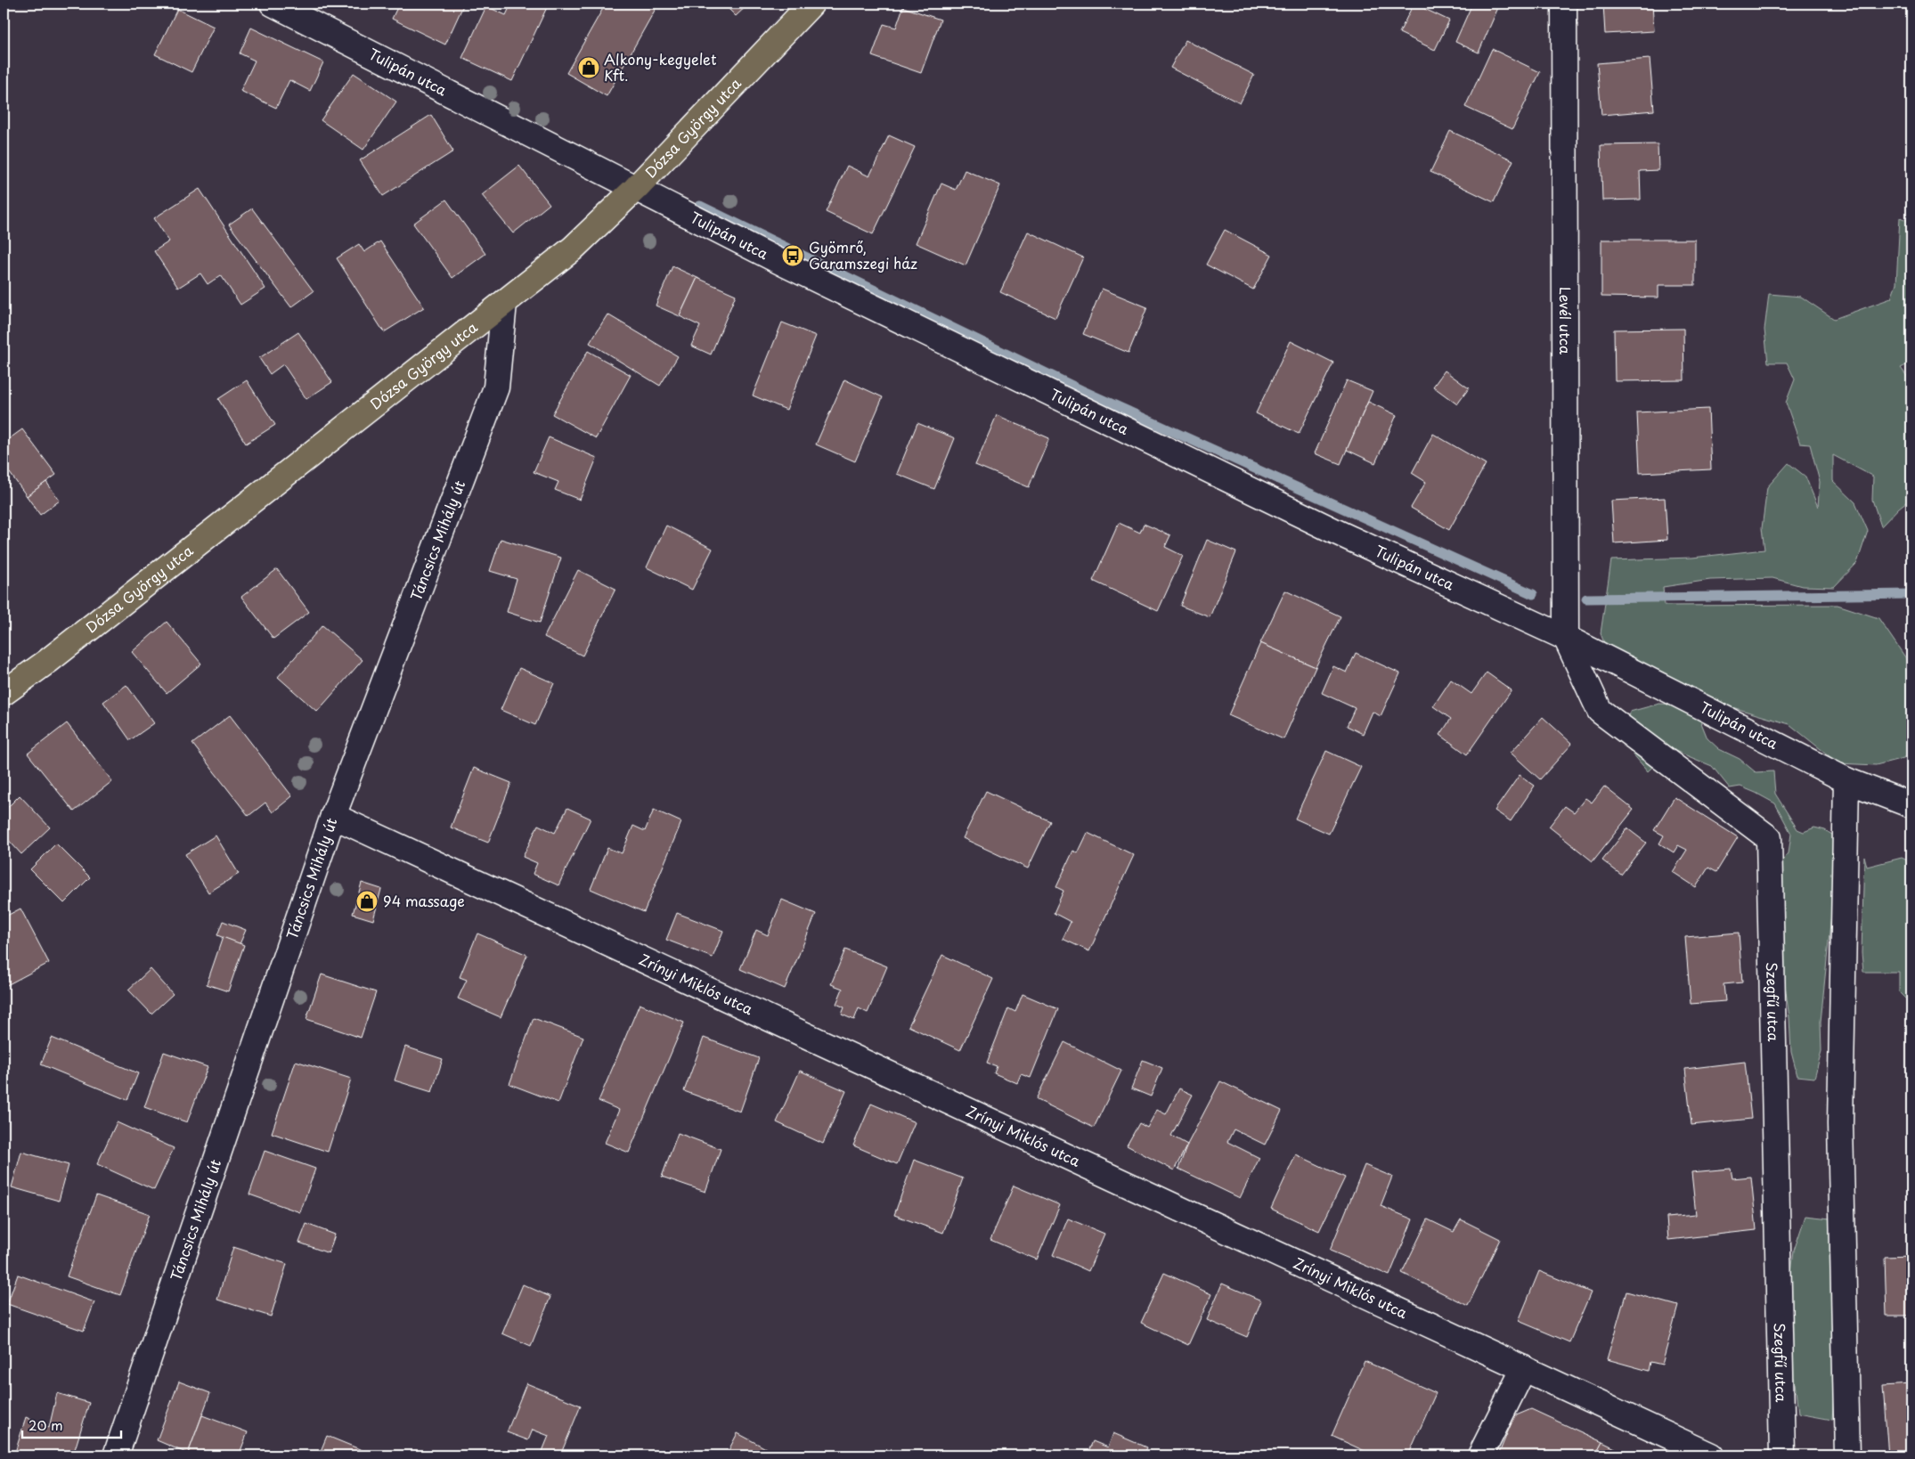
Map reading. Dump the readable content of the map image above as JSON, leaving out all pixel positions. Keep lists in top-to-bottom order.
{
  "streets": {
    "main road": ["Dózsa György utca"],
    "street": [
      "Tulipán utca",
      "Levél utca",
      "Táncsics Mihály út",
      "Zrínyi Miklós utca",
      "Szegfű utca"
    ]
  },
  "crossings": [
    ["Tulipán utca", "Dózsa György utca"],
    ["Tulipán utca", "Levél utca"],
    ["Tulipán utca", "Szegfű utca"],
    ["Dózsa György utca", "Táncsics Mihály út"],
    ["Levél utca", "Szegfű utca"],
    ["Táncsics Mihály út", "Zrínyi Miklós utca"]
  ],
  "places": {
    "shop": ["Alkony-kegyelet Kft.", "94 massage"],
    "bus stop": ["Gyömrő, Garamszegi ház"]
  },
  "scale_bar": "20 m"
}
